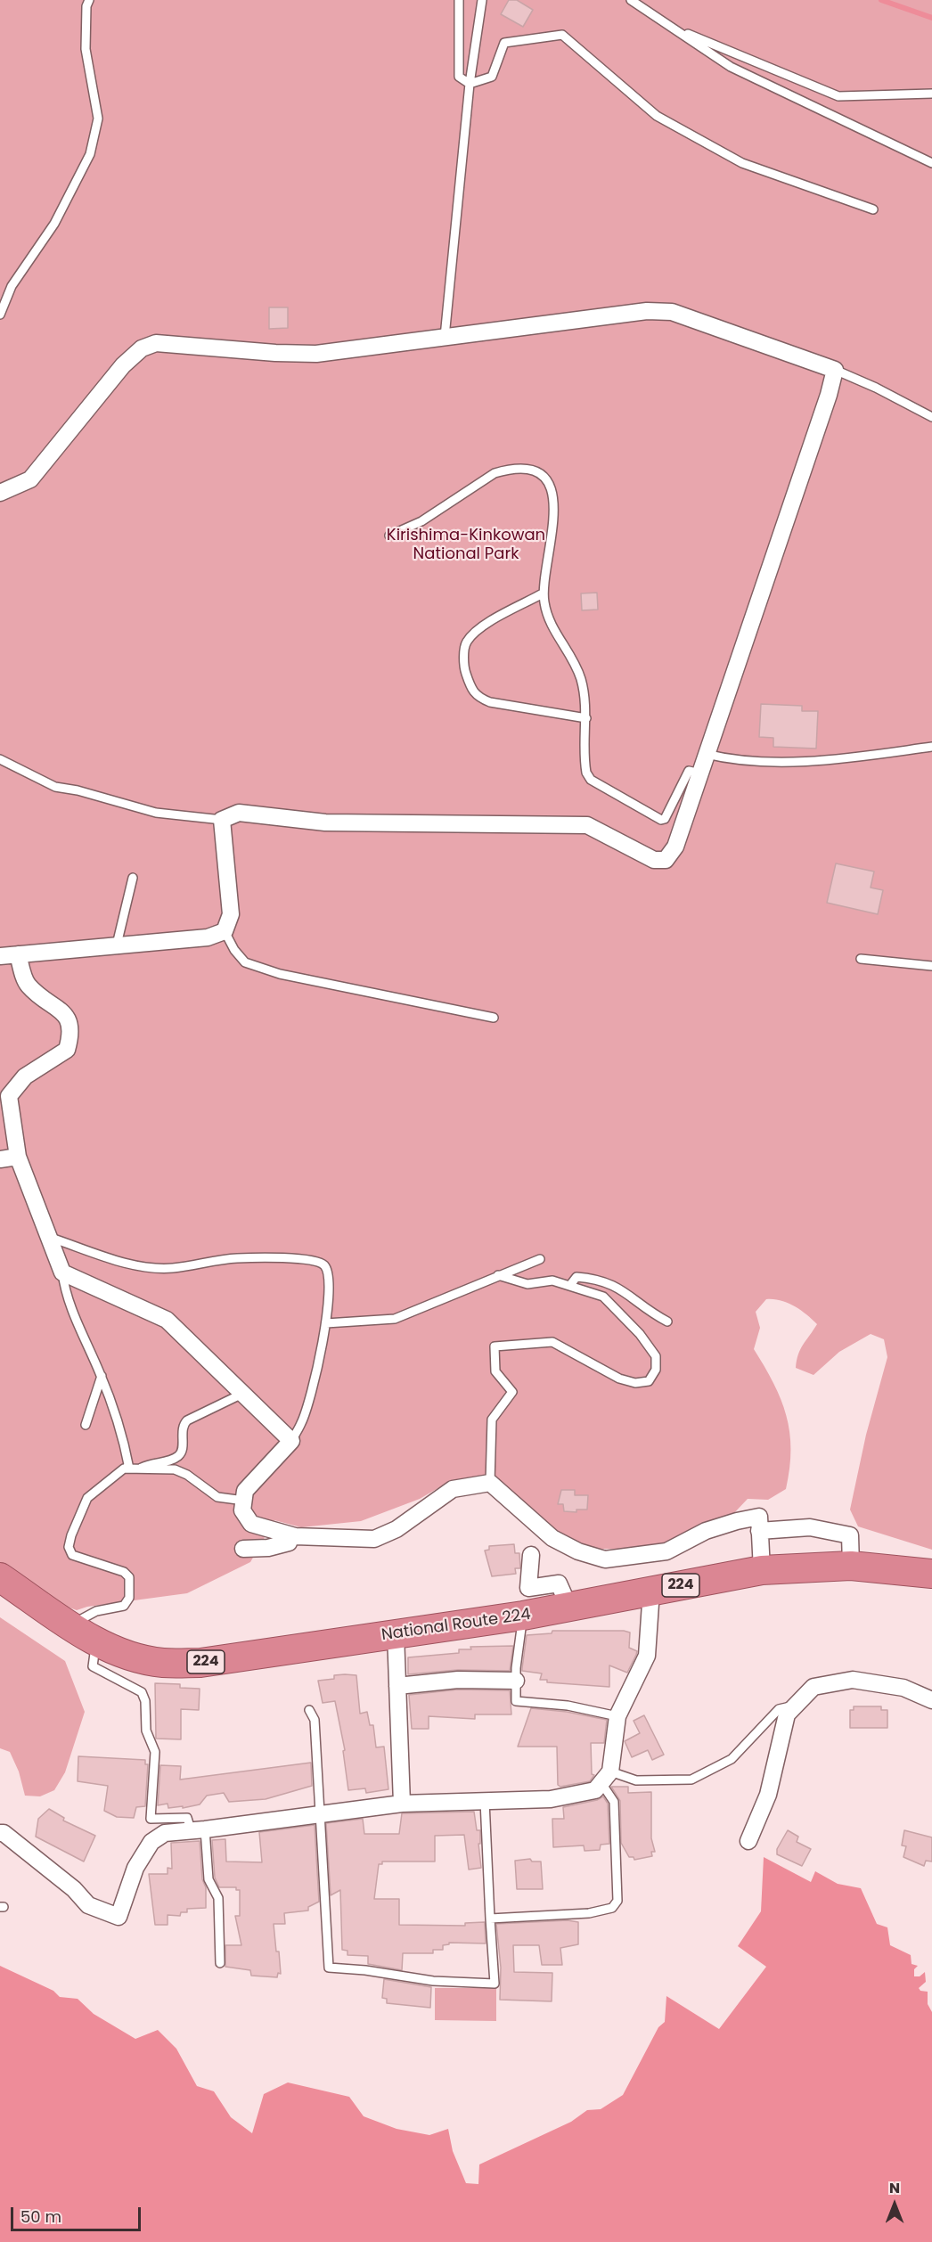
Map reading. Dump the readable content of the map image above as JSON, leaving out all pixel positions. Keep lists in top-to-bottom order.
{
  "streets": {
    "highway": ["224", "National Route 224"]
  },
  "parks": ["Kirishima-Kinkowan National Park"],
  "scale_bar": "50 m",
  "north": "top"
}
